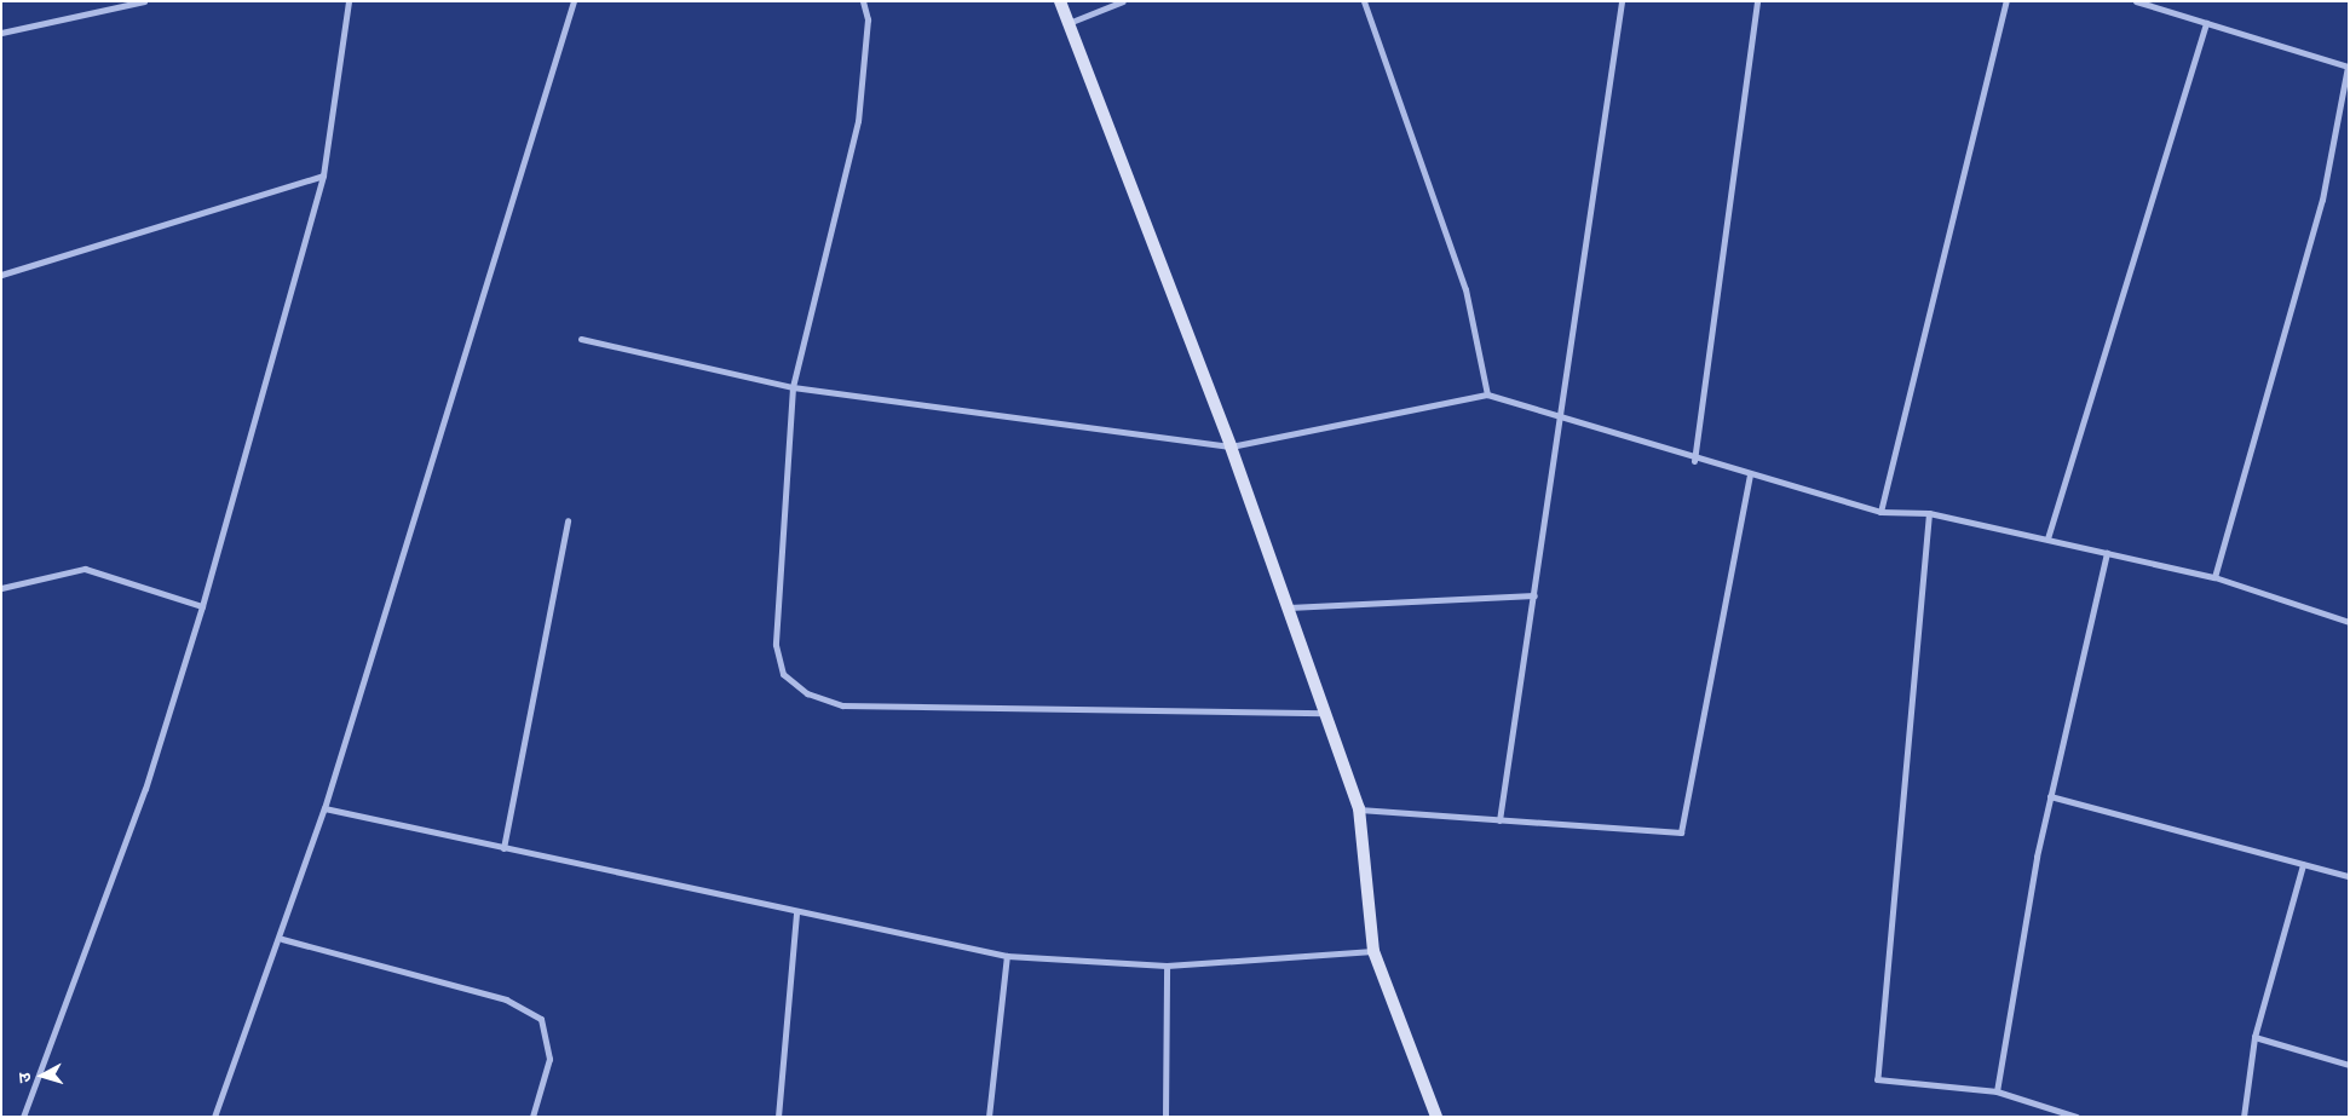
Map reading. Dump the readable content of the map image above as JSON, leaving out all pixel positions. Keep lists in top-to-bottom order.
{
  "north": "left"
}
